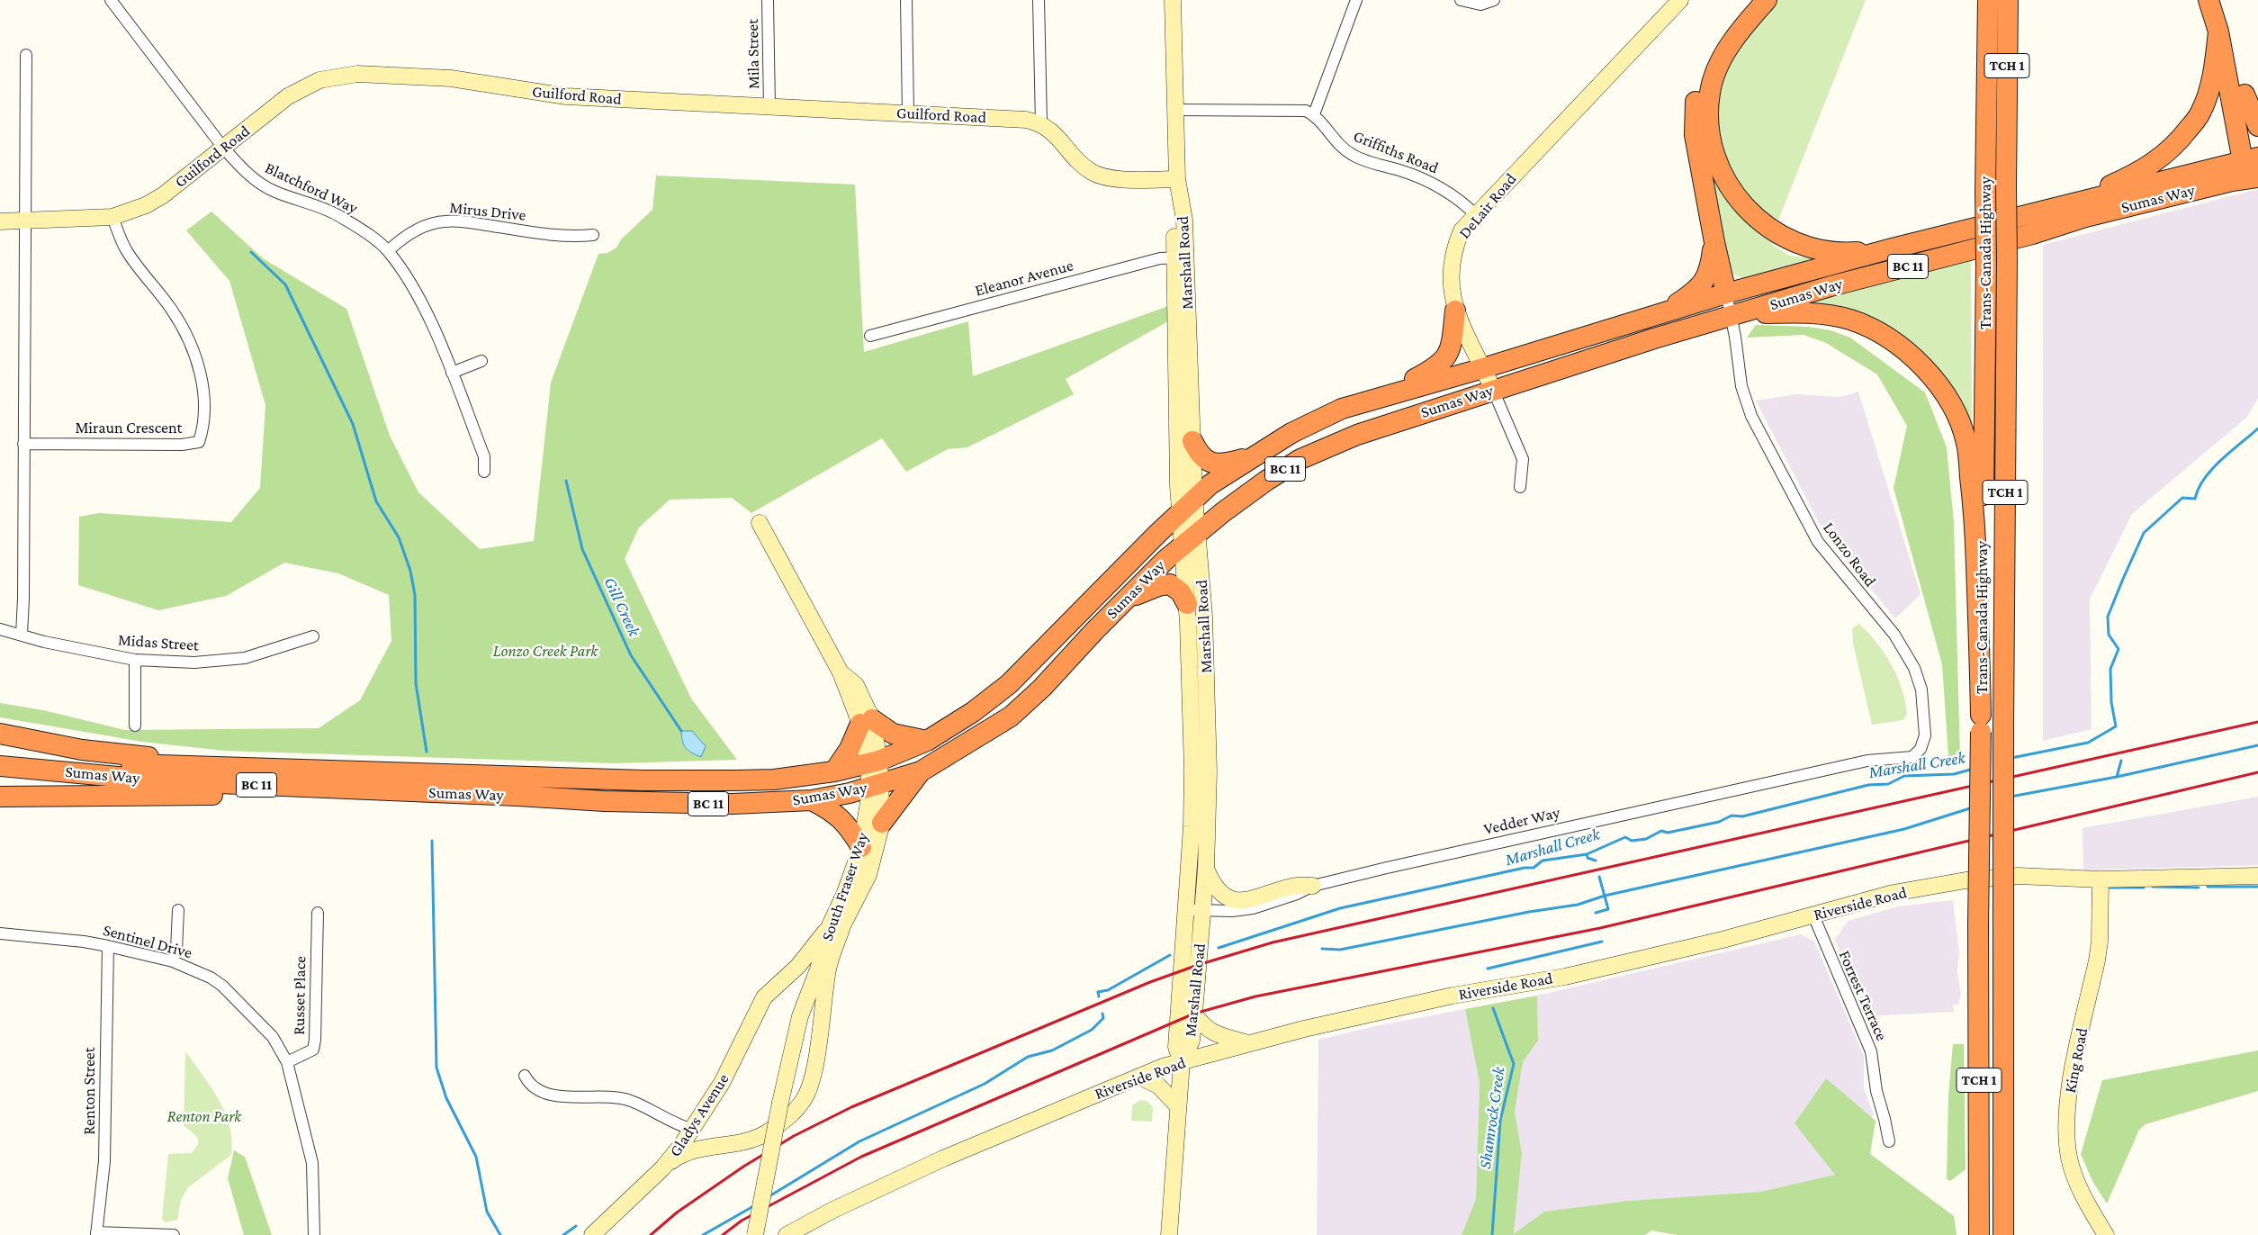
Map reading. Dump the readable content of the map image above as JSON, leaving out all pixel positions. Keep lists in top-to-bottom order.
{
  "streets": {
    "highway": [
      "TCH 1",
      "Sumas Way",
      "Trans-Canada Highway",
      "BC 11"
    ],
    "street": [
      "Mila Street",
      "Guilford Road",
      "Griffiths Road",
      "Blatchford Way",
      "DeLair Road",
      "Mirus Drive",
      "Marshall Road",
      "Eleanor Avenue",
      "Miraun Crescent",
      "Lonzo Road",
      "Midas Street",
      "Vedder Way",
      "South Fraser Way",
      "Riverside Road",
      "Sentinel Drive",
      "Russet Place",
      "Forrest Terrace",
      "King Road",
      "Renton Street",
      "Gladys Avenue"
    ]
  },
  "crossings": [
    ["Mila Street", "Guilford Road"],
    ["Guilford Road", "Blatchford Way"],
    ["Guilford Road", "Miraun Crescent"],
    ["Griffiths Road", "DeLair Road"],
    ["Blatchford Way", "Mirus Drive"],
    ["Sumas Way", "DeLair Road"],
    ["Sumas Way", "Marshall Road"],
    ["Sumas Way", "Lonzo Road"],
    ["Sumas Way", "South Fraser Way"],
    ["Marshall Road", "Eleanor Avenue"],
    ["Marshall Road", "Vedder Way"],
    ["Marshall Road", "Riverside Road"],
    ["Lonzo Road", "Vedder Way"],
    ["South Fraser Way", "Gladys Avenue"],
    ["Riverside Road", "Forrest Terrace"],
    ["Riverside Road", "King Road"],
    ["Sentinel Drive", "Russet Place"],
    ["Sentinel Drive", "Renton Street"]
  ],
  "water": ["Gill Creek", "Marshall Creek", "Shamrock Creek"],
  "parks": ["Lonzo Creek Park", "Renton Park"]
}
